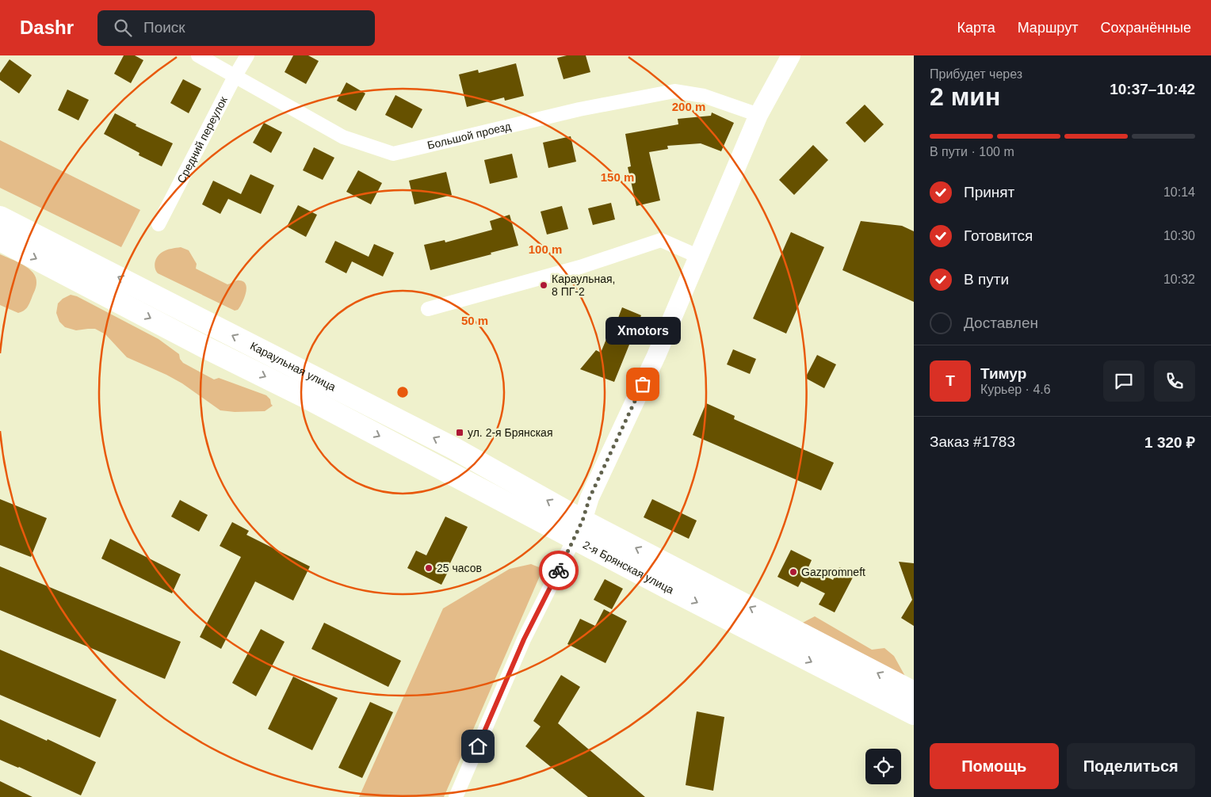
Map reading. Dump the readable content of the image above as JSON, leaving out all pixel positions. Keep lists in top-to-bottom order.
{
  "streets": {
    "main road": ["Караульная улица", "2-я Брянская улица"],
    "street": ["Большой проезд", "Средний переулок"]
  },
  "crossings": [
    ["Большой проезд", "Средний переулок"],
    ["Караульная улица", "2-я Брянская улица"]
  ],
  "places": {
    "other": [
      "Караульная, 8 ПГ-2",
      "Xmotors",
      "25 часов",
      "Gazpromneft"
    ],
    "transit": ["ул. 2-я Брянская"]
  },
  "page": {
    "header": "Dashr",
    "search": "Поиск",
    "nav": ["Карта", "Маршрут", "Сохранённые"],
    "heading": ["2 мин", "Прибудет через", "10:37–10:42"],
    "panel": [
      "Тимур",
      "Курьер · 4.6",
      "Заказ #1783",
      "1 320 ₽"
    ],
    "bar": "В пути · 100 m",
    "list": [
      ["Принят", "10:14"],
      ["Готовится", "10:30"],
      ["В пути", "10:32"],
      "Доставлен"
    ],
    "bubble": "Xmotors",
    "round": "Т",
    "buttons": ["Помощь", "Поделиться"]
  },
  "rings": [
    "200 m",
    "150 m",
    "100 m",
    "50 m"
  ]
}
